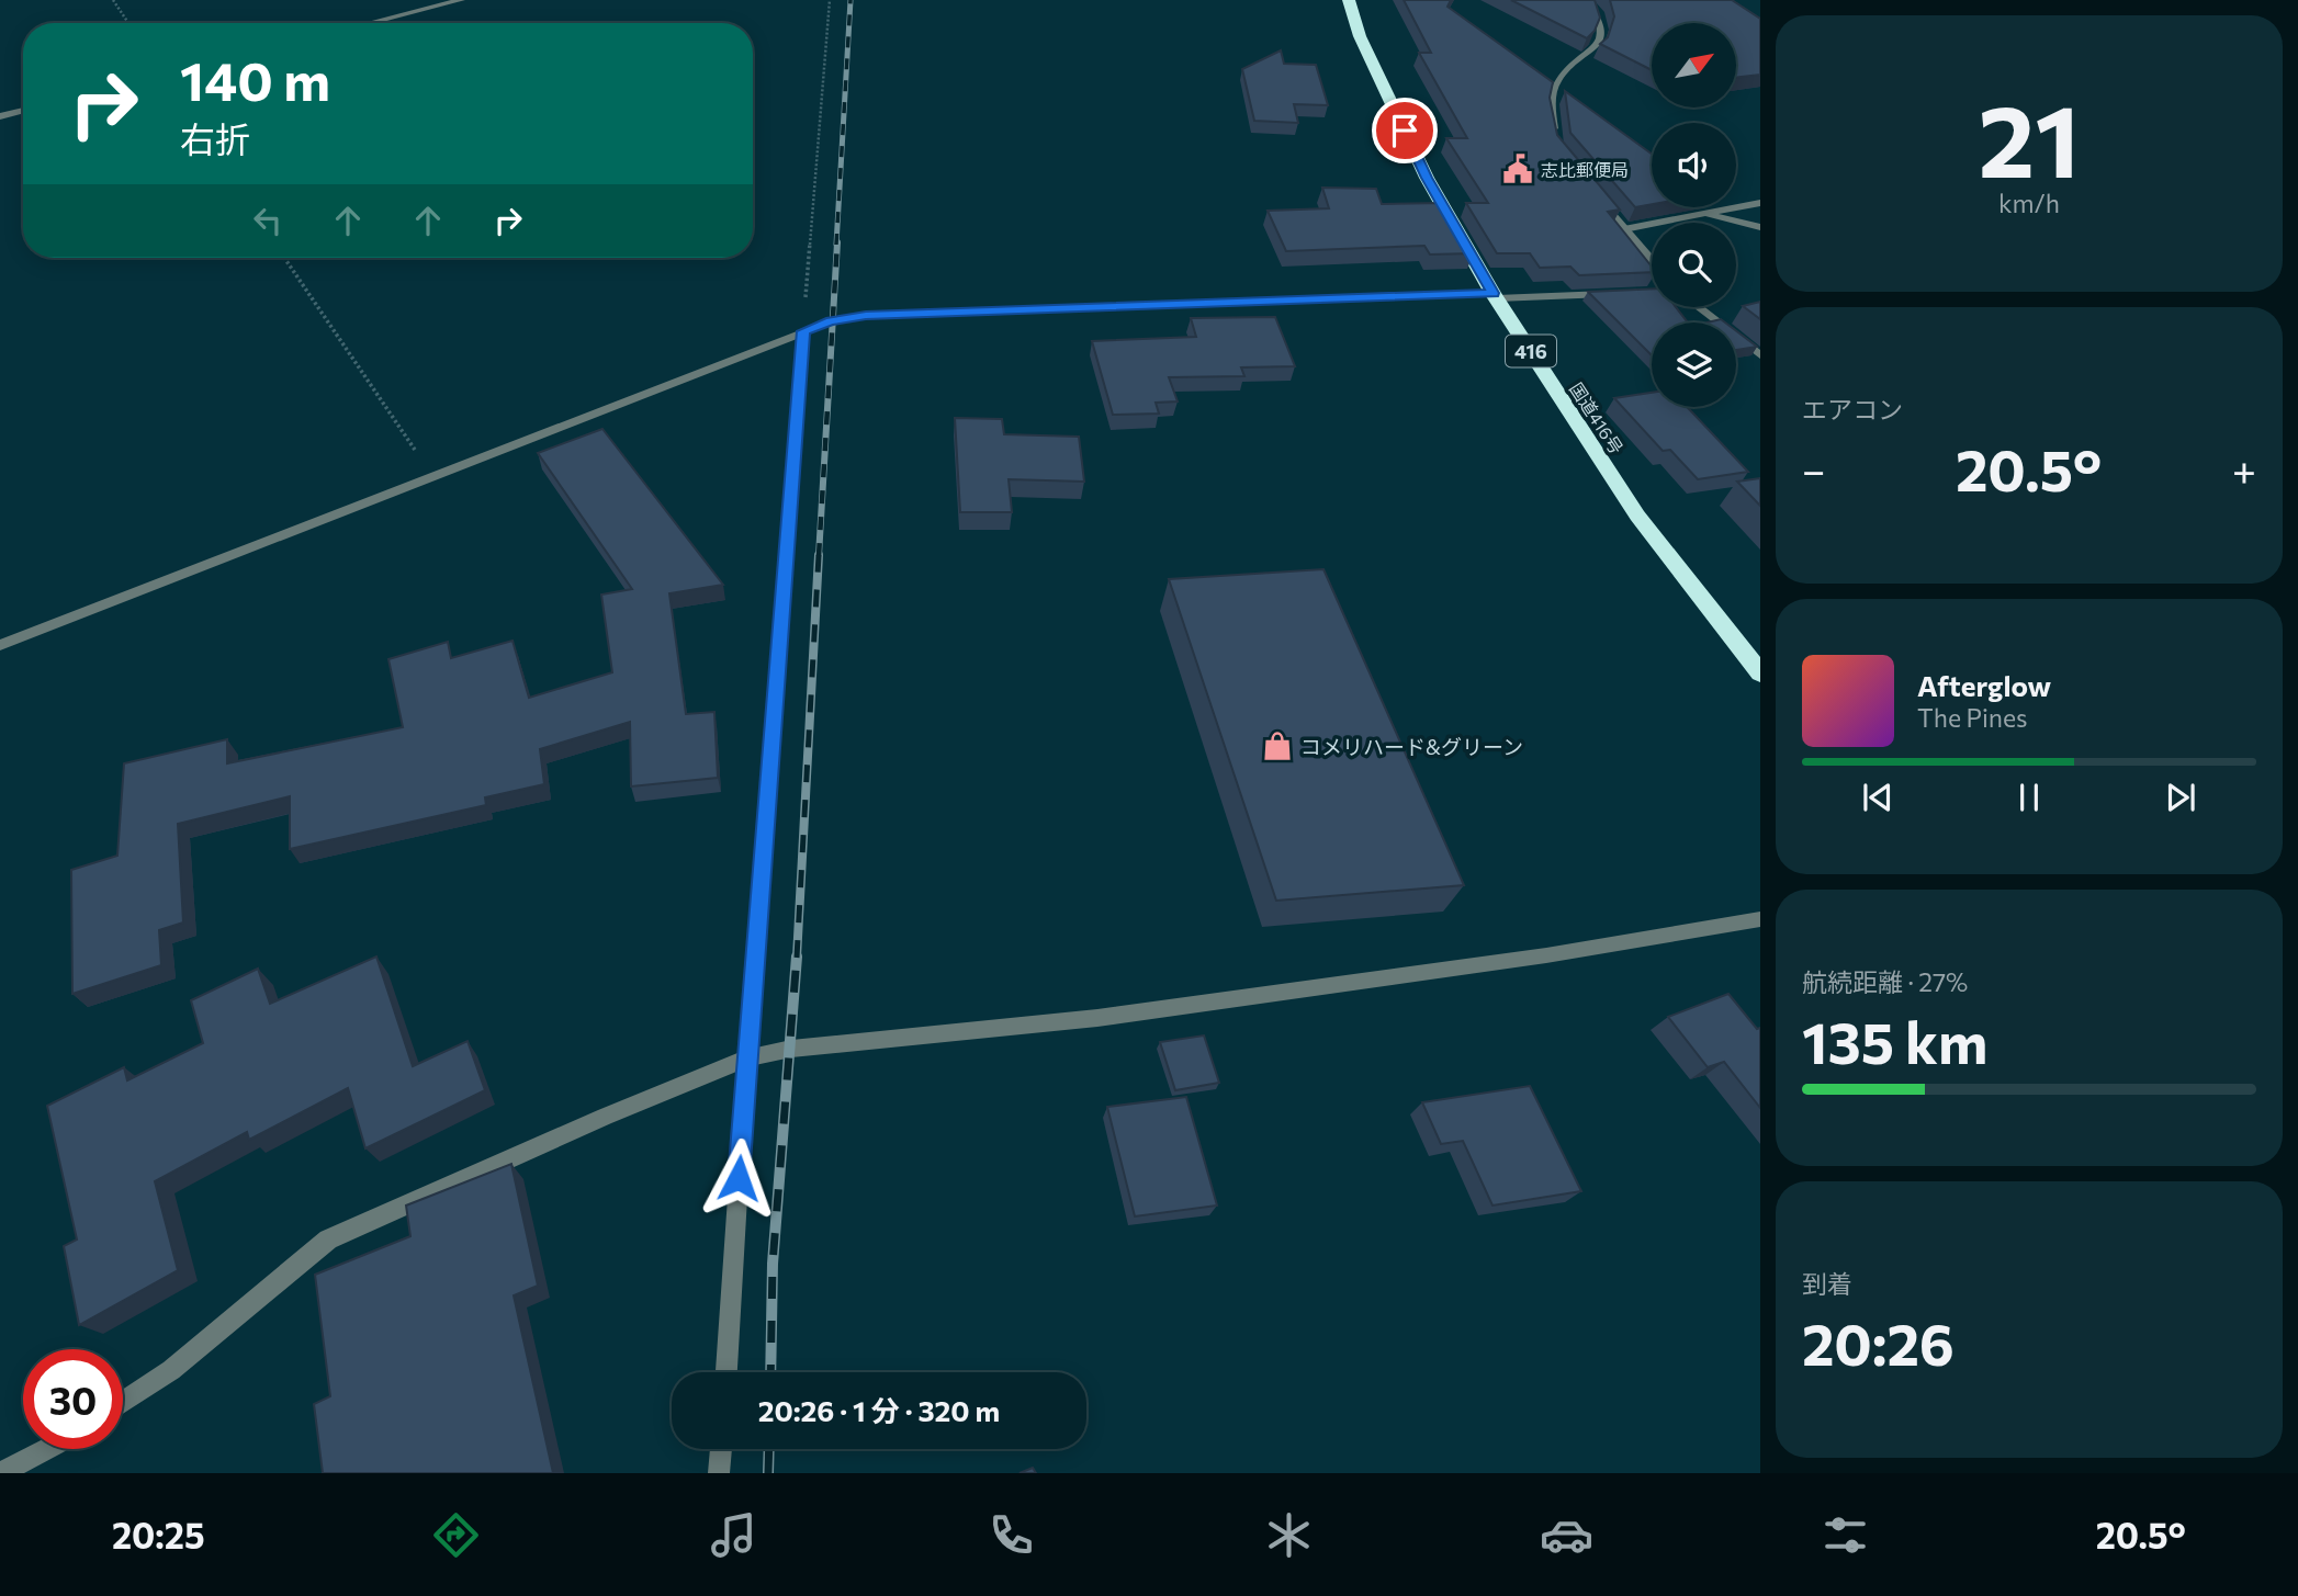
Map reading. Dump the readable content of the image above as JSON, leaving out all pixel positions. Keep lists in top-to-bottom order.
{
  "streets": {
    "highway": ["416", "国道416号"]
  },
  "places": {
    "public building": ["志比郵便局"],
    "shop": ["コメリハード&グリーン"]
  },
  "north": "top right",
  "page": {
    "tile": [
      ["21", "km/h"],
      "エアコン",
      ["航続距離 · 27%", "135 km"],
      ["到着", "20:26"]
    ],
    "turn": ["140 m", "右折"],
    "heat": ["−", "20.5°", "+"],
    "song": ["Afterglow", "The Pines"],
    "limit": "30",
    "trip": "20:26 · 1 分 · 320 m",
    "tabs": ["20:25", "20.5°"]
  }
}
